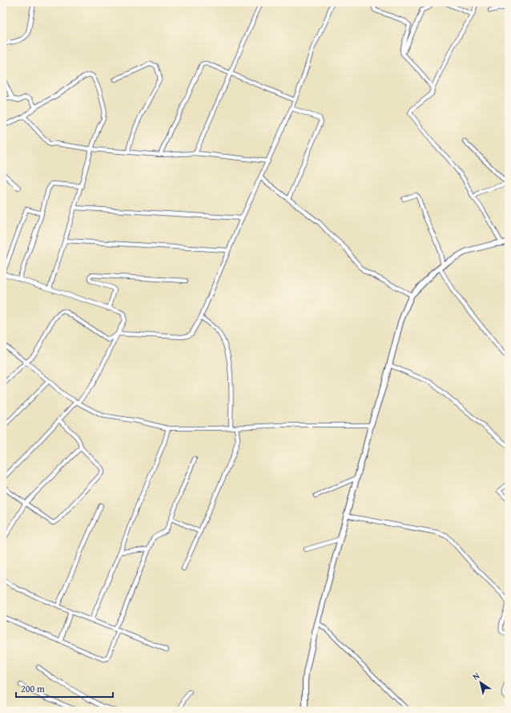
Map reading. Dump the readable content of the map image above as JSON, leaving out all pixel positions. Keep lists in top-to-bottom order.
{
  "scale_bar": "200 m",
  "north": "top left"
}
